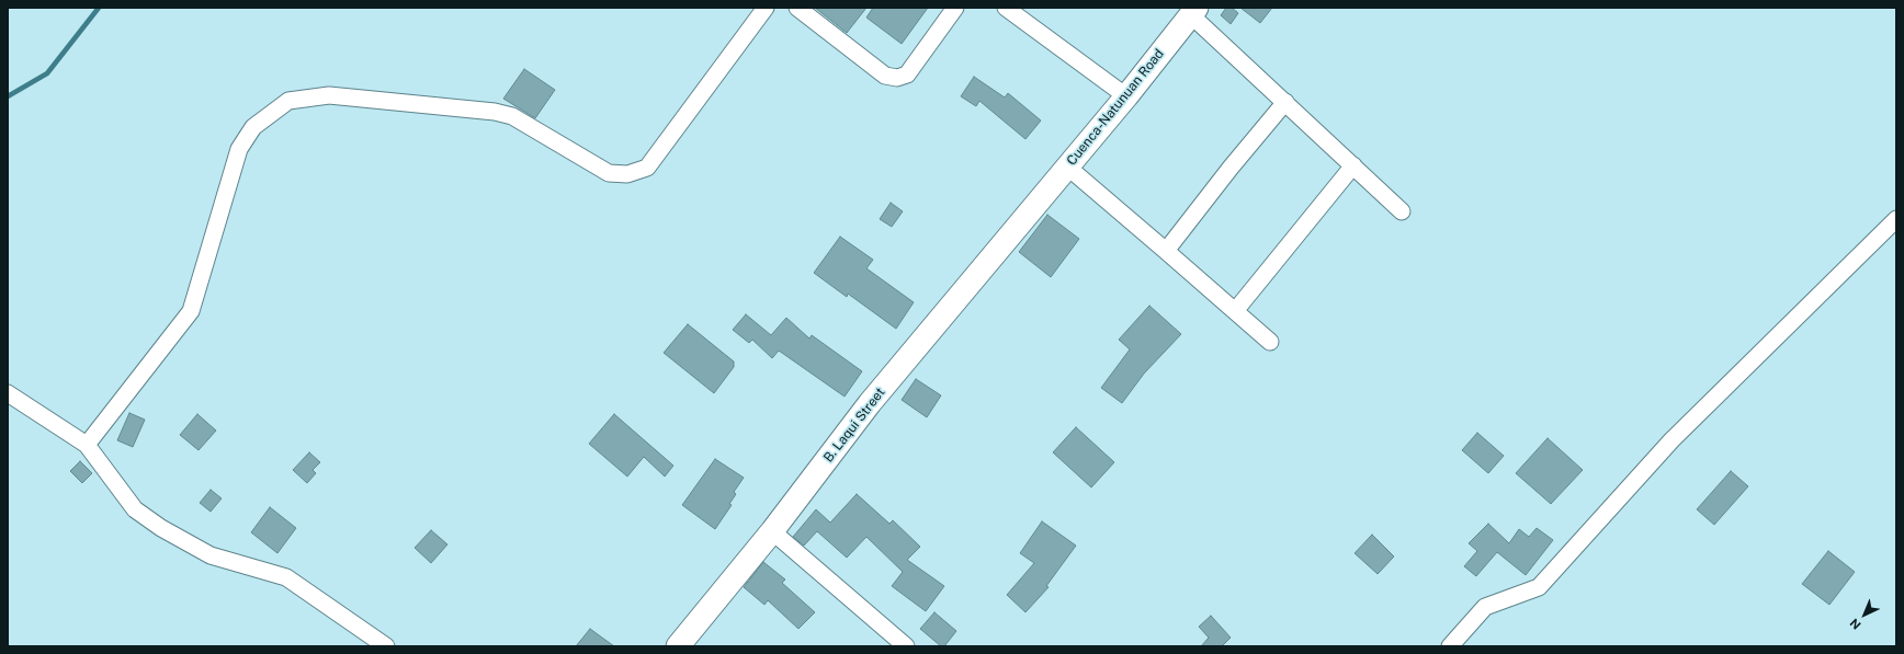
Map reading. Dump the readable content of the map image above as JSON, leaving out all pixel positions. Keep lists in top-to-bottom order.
{
  "streets": {
    "main road": ["Cuenca-Natunuan Road", "B. Laqui Street"]
  },
  "crossings": [
    ["Cuenca-Natunuan Road", "B. Laqui Street"]
  ],
  "north": "bottom left"
}
